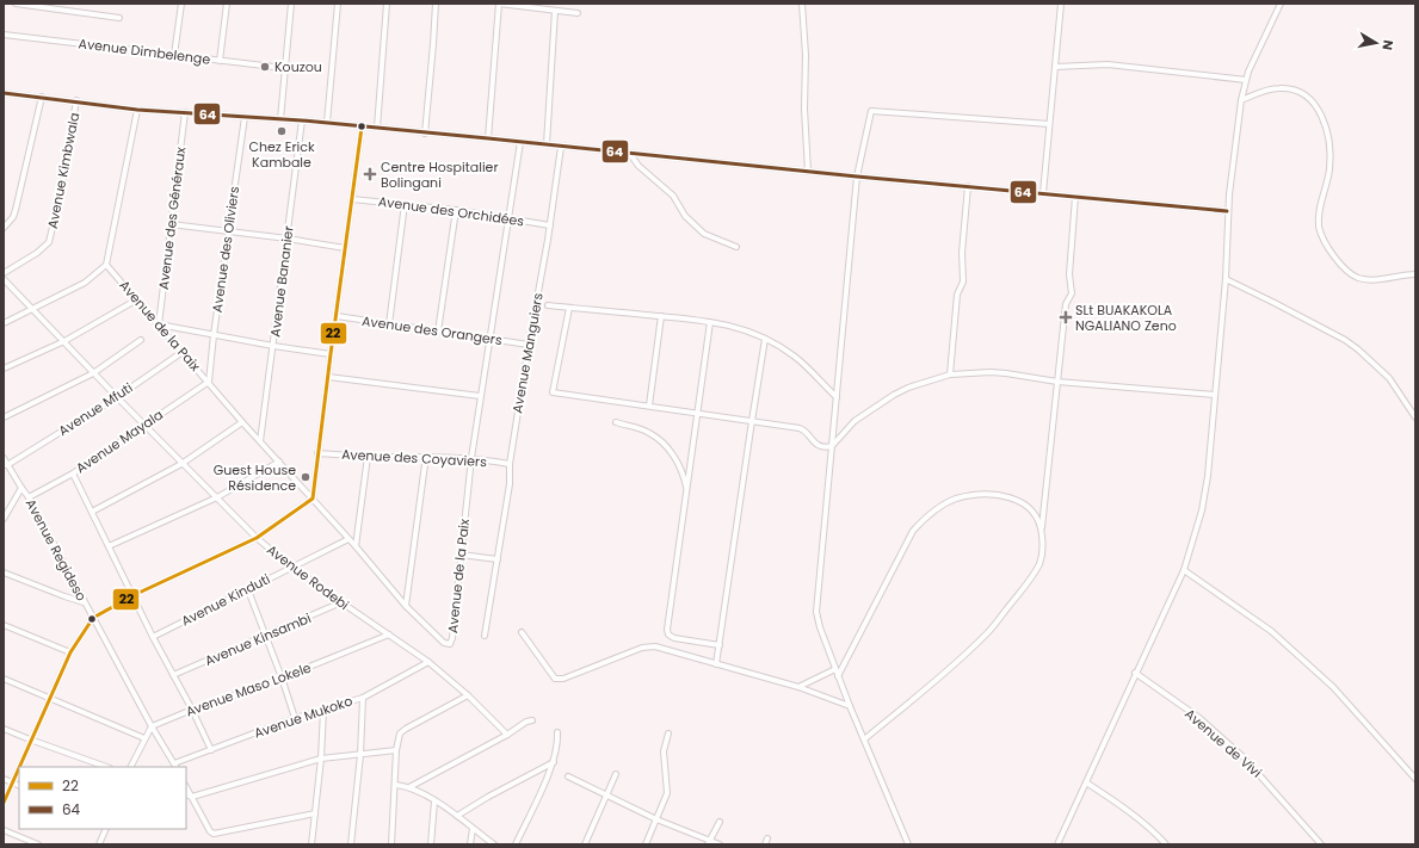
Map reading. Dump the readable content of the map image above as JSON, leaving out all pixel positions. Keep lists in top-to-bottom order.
{
  "streets": {
    "street": [
      "Avenue Dimbelenge",
      "Avenue Kimbwala",
      "Avenue des Orchidées",
      "Avenue des Généraux",
      "Avenue des Oliviers",
      "Avenue Bananier",
      "Avenue de la Paix",
      "Avenue des Orangers",
      "Avenue Manguiers",
      "Avenue Mfuti",
      "Avenue Mayala",
      "Avenue des Coyaviers",
      "Avenue Regideso",
      "Avenue Rodebi",
      "Avenue Kinduti",
      "Avenue Kinsambi",
      "Avenue Maso Lokele",
      "Avenue Mukoko",
      "Avenue de Vivi"
    ]
  },
  "crossings": [
    ["Avenue des Orchidées", "Avenue de la Paix"],
    ["Avenue des Orchidées", "Avenue Manguiers"],
    ["Avenue des Généraux", "Avenue de la Paix"],
    ["Avenue des Oliviers", "Avenue de la Paix"],
    ["Avenue des Oliviers", "Avenue Mayala"],
    ["Avenue Bananier", "Avenue de la Paix"],
    ["Avenue de la Paix", "Avenue des Orangers"],
    ["Avenue de la Paix", "Avenue Mfuti"],
    ["Avenue de la Paix", "Avenue Mayala"],
    ["Avenue de la Paix", "Avenue des Coyaviers"],
    ["Avenue de la Paix", "Avenue Kinduti"],
    ["Avenue des Orangers", "Avenue Manguiers"],
    ["Avenue Manguiers", "Avenue des Coyaviers"],
    ["Avenue Mfuti", "Avenue Regideso"],
    ["Avenue Mfuti", "Avenue Rodebi"],
    ["Avenue Mayala", "Avenue Regideso"],
    ["Avenue Mayala", "Avenue Rodebi"],
    ["Avenue Regideso", "Avenue Maso Lokele"],
    ["Avenue Regideso", "Avenue Mukoko"],
    ["Avenue Rodebi", "Avenue Kinduti"],
    ["Avenue Rodebi", "Avenue Kinsambi"],
    ["Avenue Rodebi", "Avenue Maso Lokele"],
    ["Avenue Rodebi", "Avenue Mukoko"]
  ],
  "places": {
    "other": ["Kouzou", "Chez Erick Kambale", "Guest House Résidence"],
    "health": ["Centre Hospitalier Bolingani", "SLt BUAKAKOLA NGALIANO Zeno"]
  },
  "lines": ["transit line 64", "transit line 22"],
  "legend": ["22", "64"],
  "north": "right"
}
